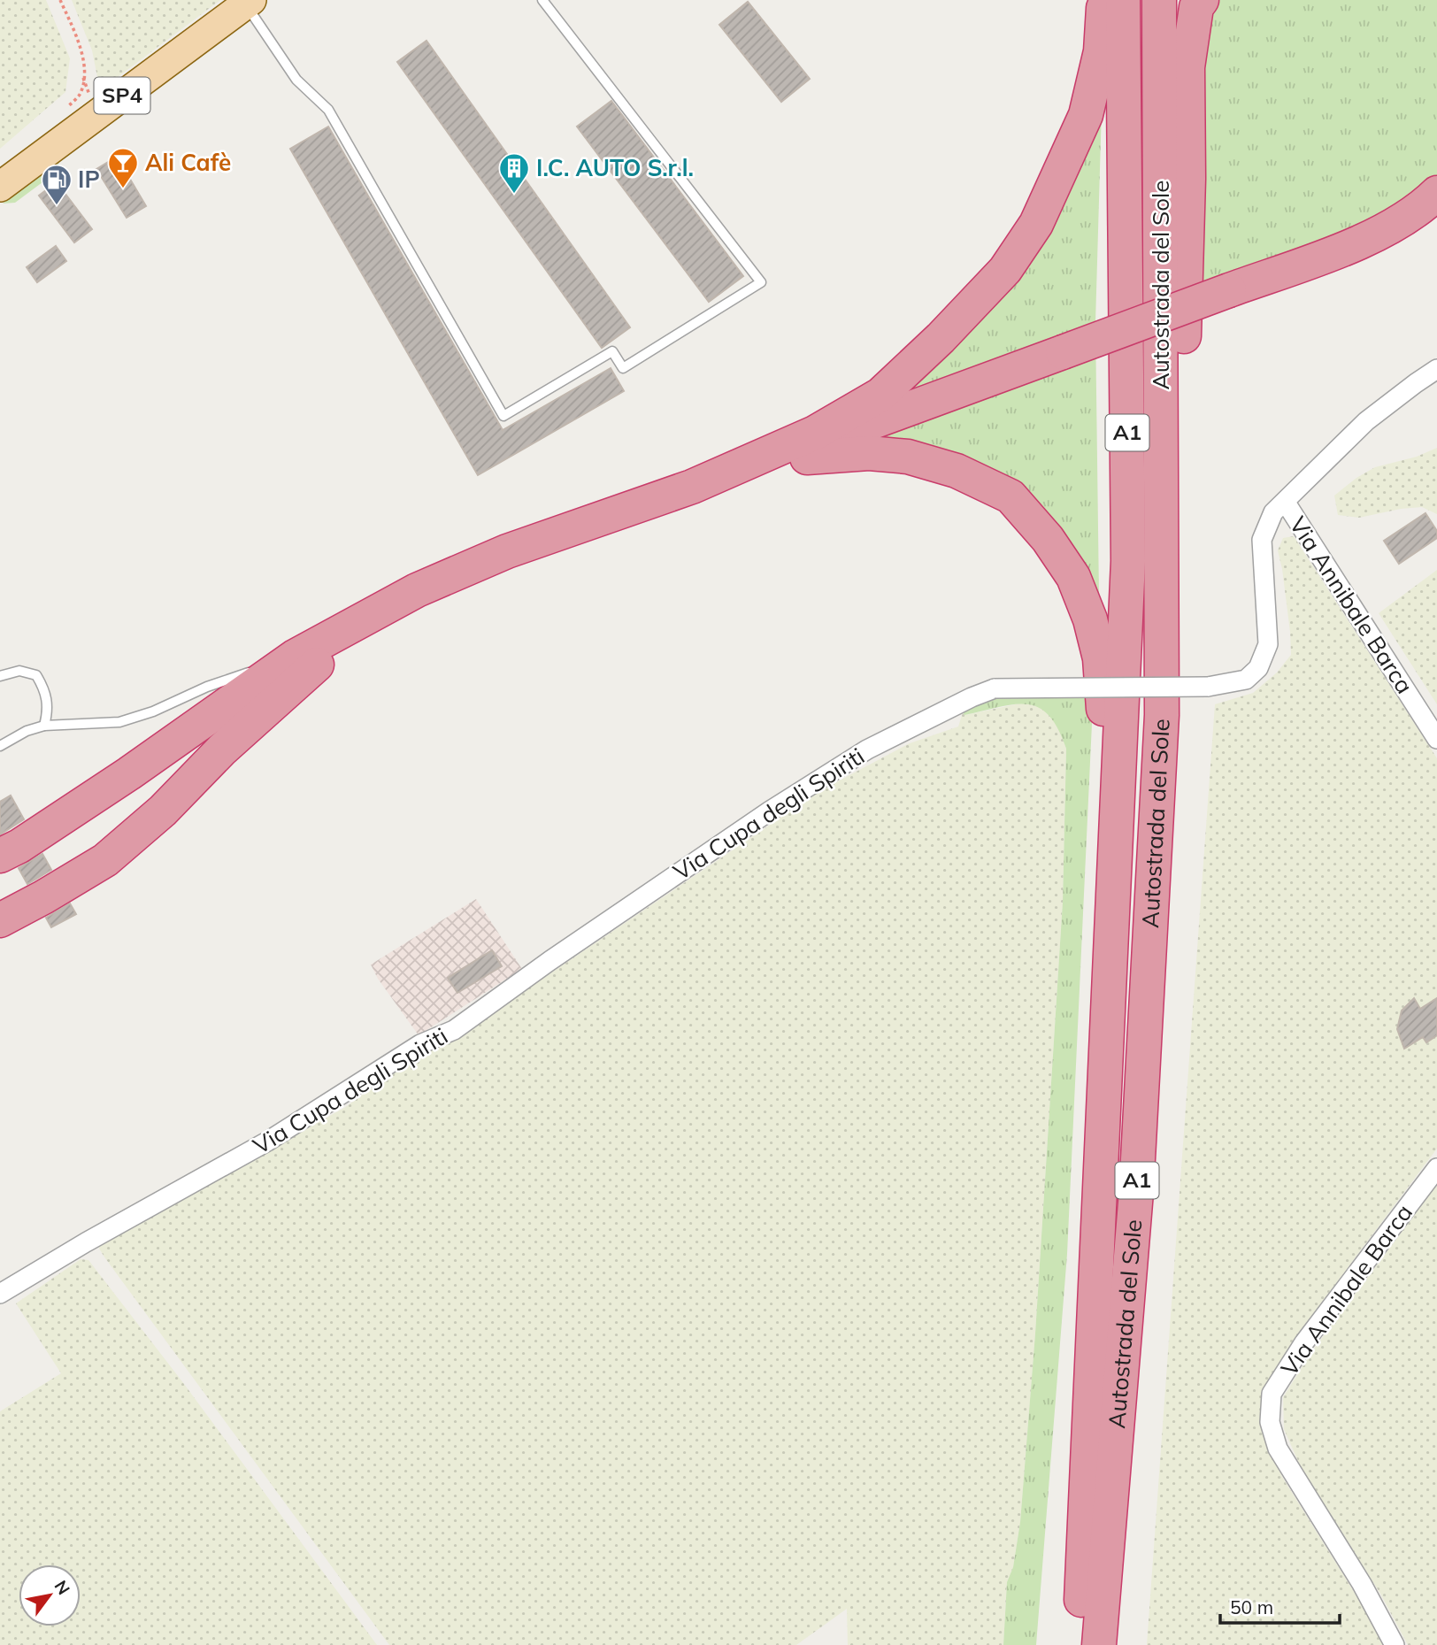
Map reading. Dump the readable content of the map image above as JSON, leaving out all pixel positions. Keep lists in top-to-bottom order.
{
  "streets": {
    "highway": ["Autostrada del Sole", "A1"],
    "main road": ["SP4"],
    "street": ["Via Annibale Barca", "Via Cupa degli Spiriti"]
  },
  "crossings": [
    ["Via Annibale Barca", "Via Cupa degli Spiriti"]
  ],
  "places": {
    "bar": ["Ali Cafè"],
    "building": ["I.C. AUTO S.r.l."],
    "fuel station": ["IP"]
  },
  "scale_bar": "50 m",
  "north": "top right"
}
